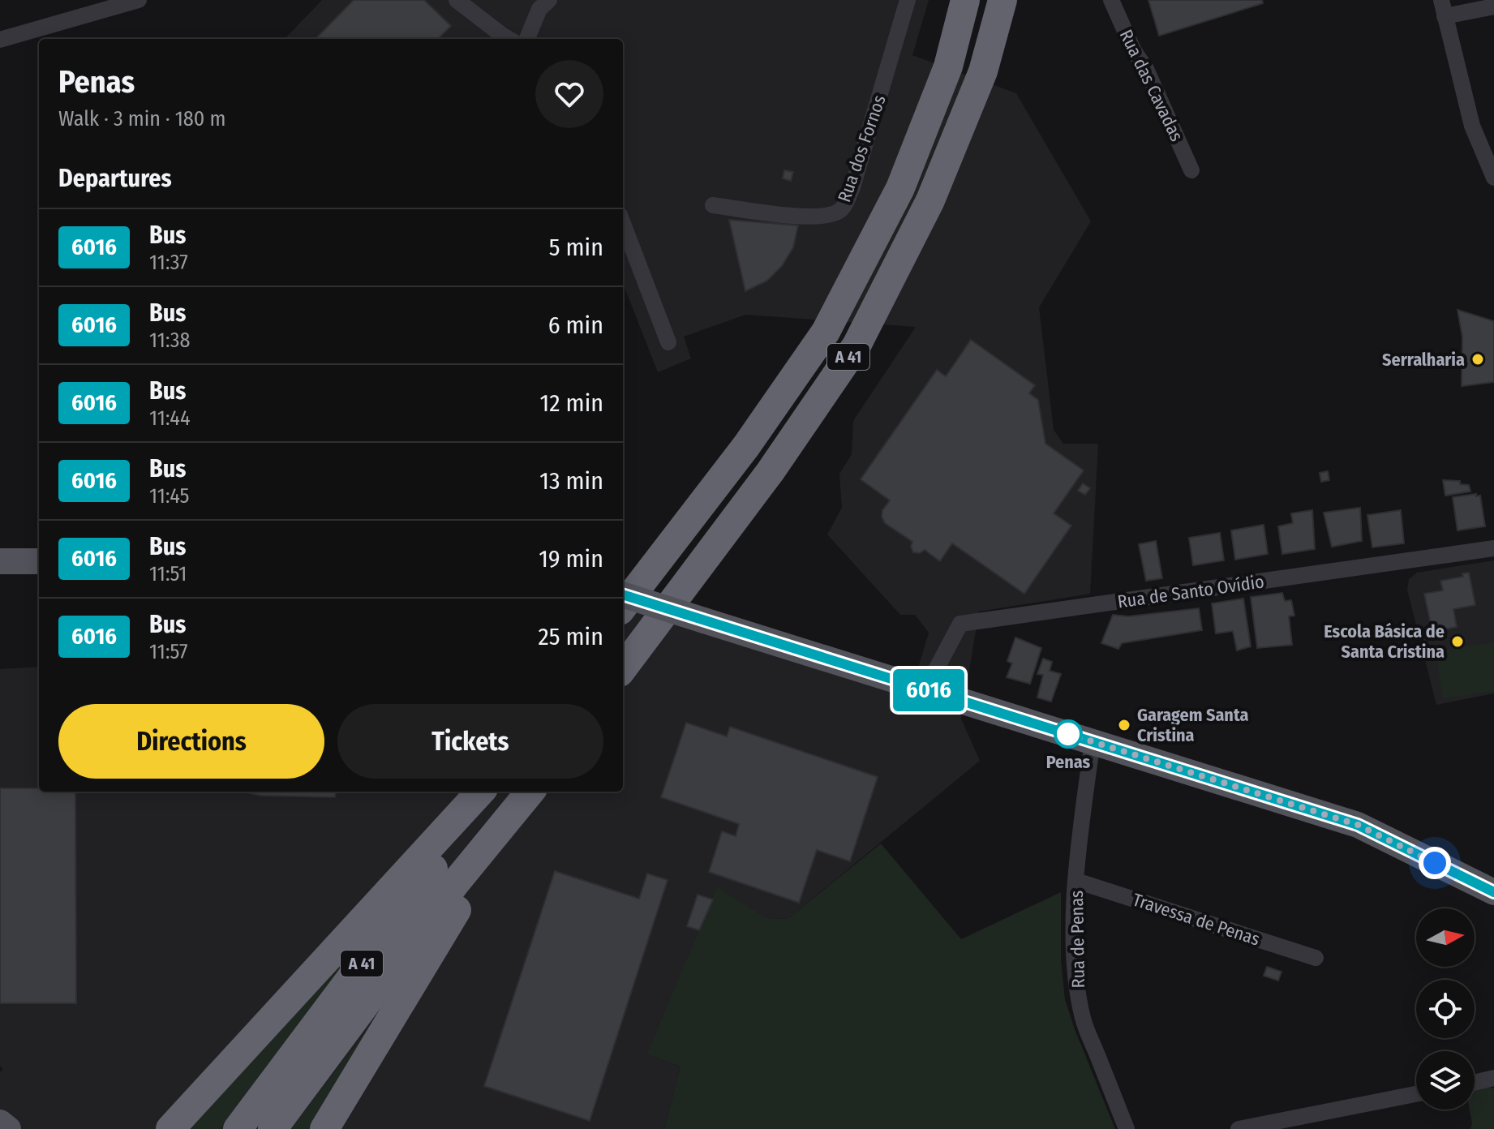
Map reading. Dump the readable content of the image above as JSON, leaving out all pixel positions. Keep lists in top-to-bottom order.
{
  "streets": {
    "highway": ["A 41"],
    "street": [
      "Rua das Cavadas",
      "Rua dos Fornos",
      "Rua de Santo Ovídio",
      "Travessa de Penas",
      "Rua de Penas"
    ]
  },
  "crossings": [
    ["Travessa de Penas", "Rua de Penas"]
  ],
  "places": [
    "Serralharia",
    "Escola Básica de Santa Cristina",
    "Garagem Santa Cristina",
    "Penas"
  ],
  "lines": ["bus line 6016"],
  "north": "right",
  "page": {
    "on_map": "6016",
    "heading": [
      ["Penas", "Walk · 3 min · 180 m"],
      "Departures"
    ],
    "list": [
      {
        "mark": "6016",
        "name": "Bus",
        "note": "11:37",
        "value": "5 min"
      },
      {
        "mark": "6016",
        "name": "Bus",
        "note": "11:38",
        "value": "6 min"
      },
      {
        "mark": "6016",
        "name": "Bus",
        "note": "11:44",
        "value": "12 min"
      },
      {
        "mark": "6016",
        "name": "Bus",
        "note": "11:45",
        "value": "13 min"
      },
      {
        "mark": "6016",
        "name": "Bus",
        "note": "11:51",
        "value": "19 min"
      },
      {
        "mark": "6016",
        "name": "Bus",
        "note": "11:57",
        "value": "25 min"
      }
    ],
    "buttons": ["Directions", "Tickets"]
  }
}
